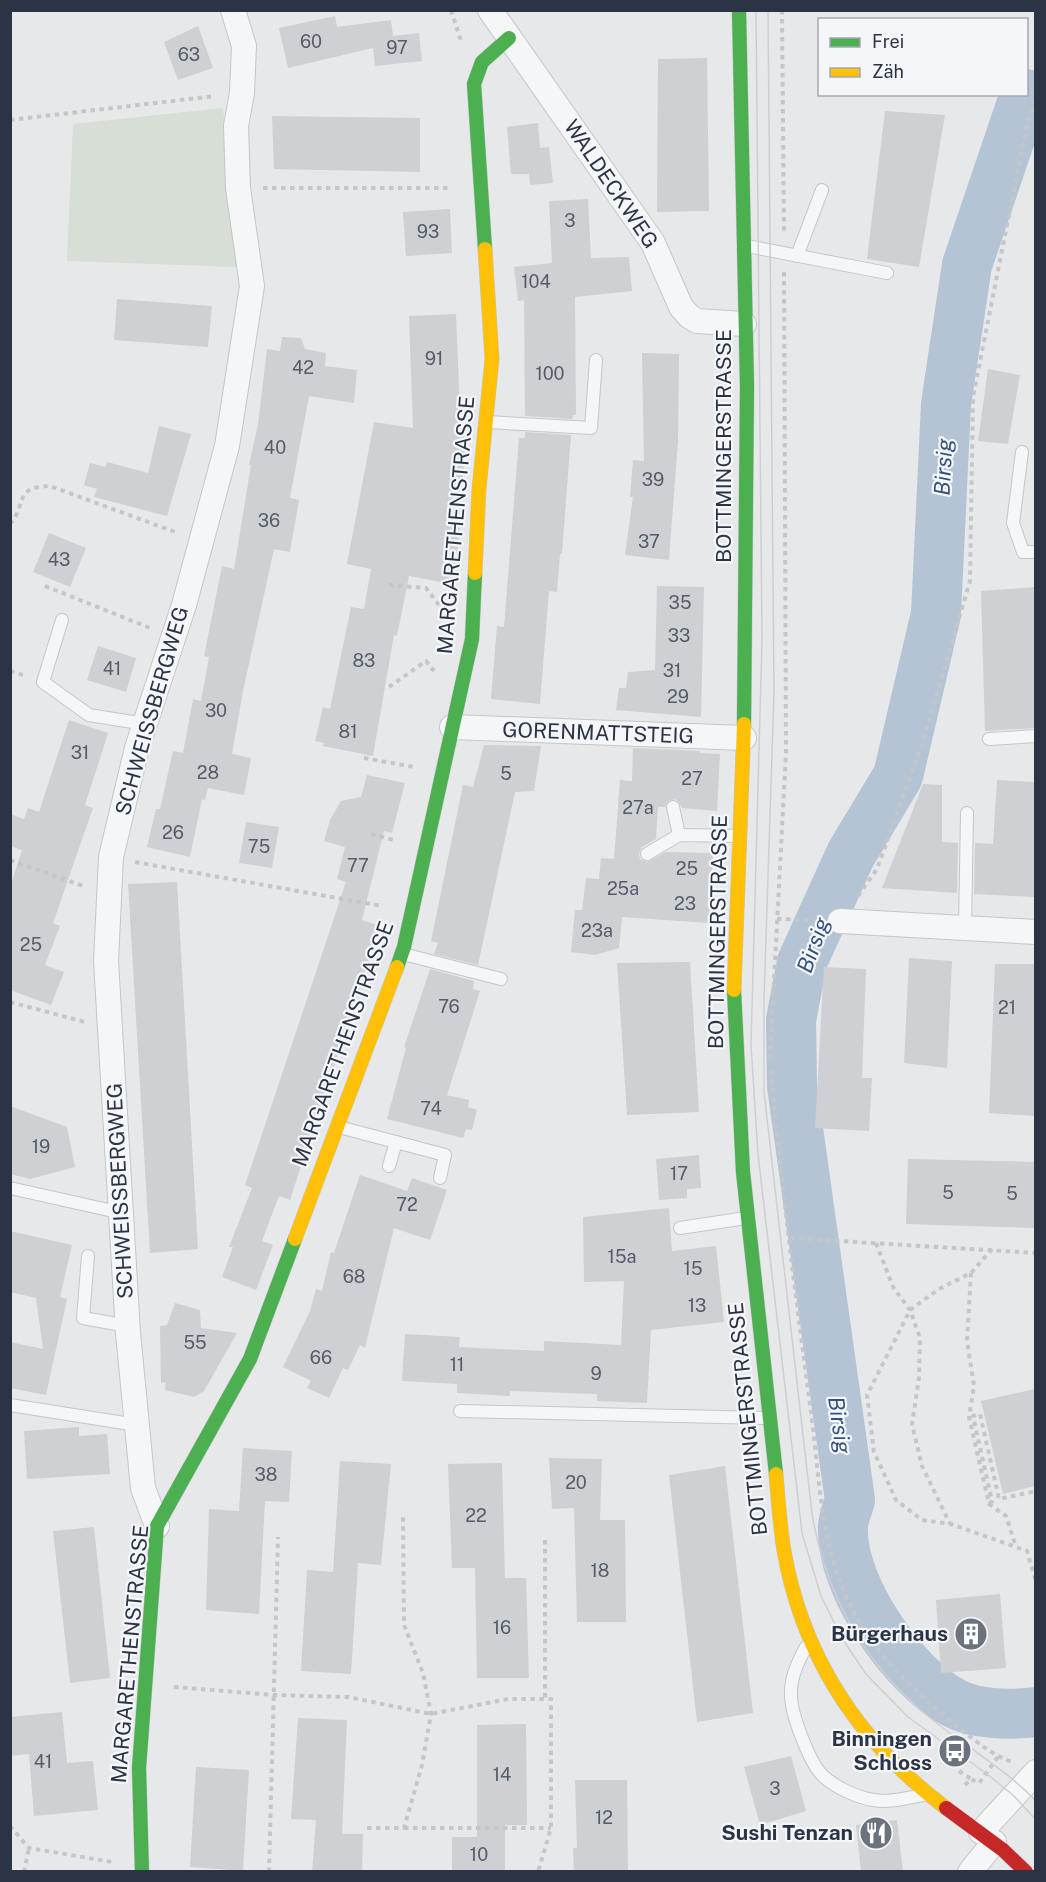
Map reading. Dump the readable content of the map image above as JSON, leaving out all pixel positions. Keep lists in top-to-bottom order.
{
  "streets": {
    "main road": ["BOTTMINGERSTRASSE", "MARGARETHENSTRASSE"],
    "street": ["WALDECKWEG", "SCHWEISSBERGWEG", "GORENMATTSTEIG"]
  },
  "crossings": [
    ["WALDECKWEG", "BOTTMINGERSTRASSE"],
    ["WALDECKWEG", "MARGARETHENSTRASSE"],
    ["BOTTMINGERSTRASSE", "GORENMATTSTEIG"],
    ["MARGARETHENSTRASSE", "SCHWEISSBERGWEG"],
    ["MARGARETHENSTRASSE", "GORENMATTSTEIG"]
  ],
  "water": ["Birsig"],
  "places": {
    "building": ["Bürgerhaus"],
    "bus stop": ["Binningen Schloss"],
    "restaurant": ["Sushi Tenzan"]
  },
  "house_numbers": [
    "60",
    "97",
    "63",
    "3",
    "93",
    "104",
    "91",
    "42",
    "100",
    "40",
    "39",
    "36",
    "37",
    "43",
    "35",
    "33",
    "83",
    "41",
    "31",
    "29",
    "30",
    "81",
    "31",
    "28",
    "5",
    "27",
    "27a",
    "26",
    "75",
    "77",
    "25",
    "25a",
    "23",
    "23a",
    "25",
    "76",
    "21",
    "74",
    "19",
    "17",
    "5",
    "5",
    "72",
    "15a",
    "15",
    "68",
    "13",
    "55",
    "66",
    "11",
    "9",
    "38",
    "20",
    "22",
    "18",
    "16",
    "41",
    "14",
    "3",
    "12",
    "10"
  ],
  "legend": ["Frei", "Zäh"]
}
